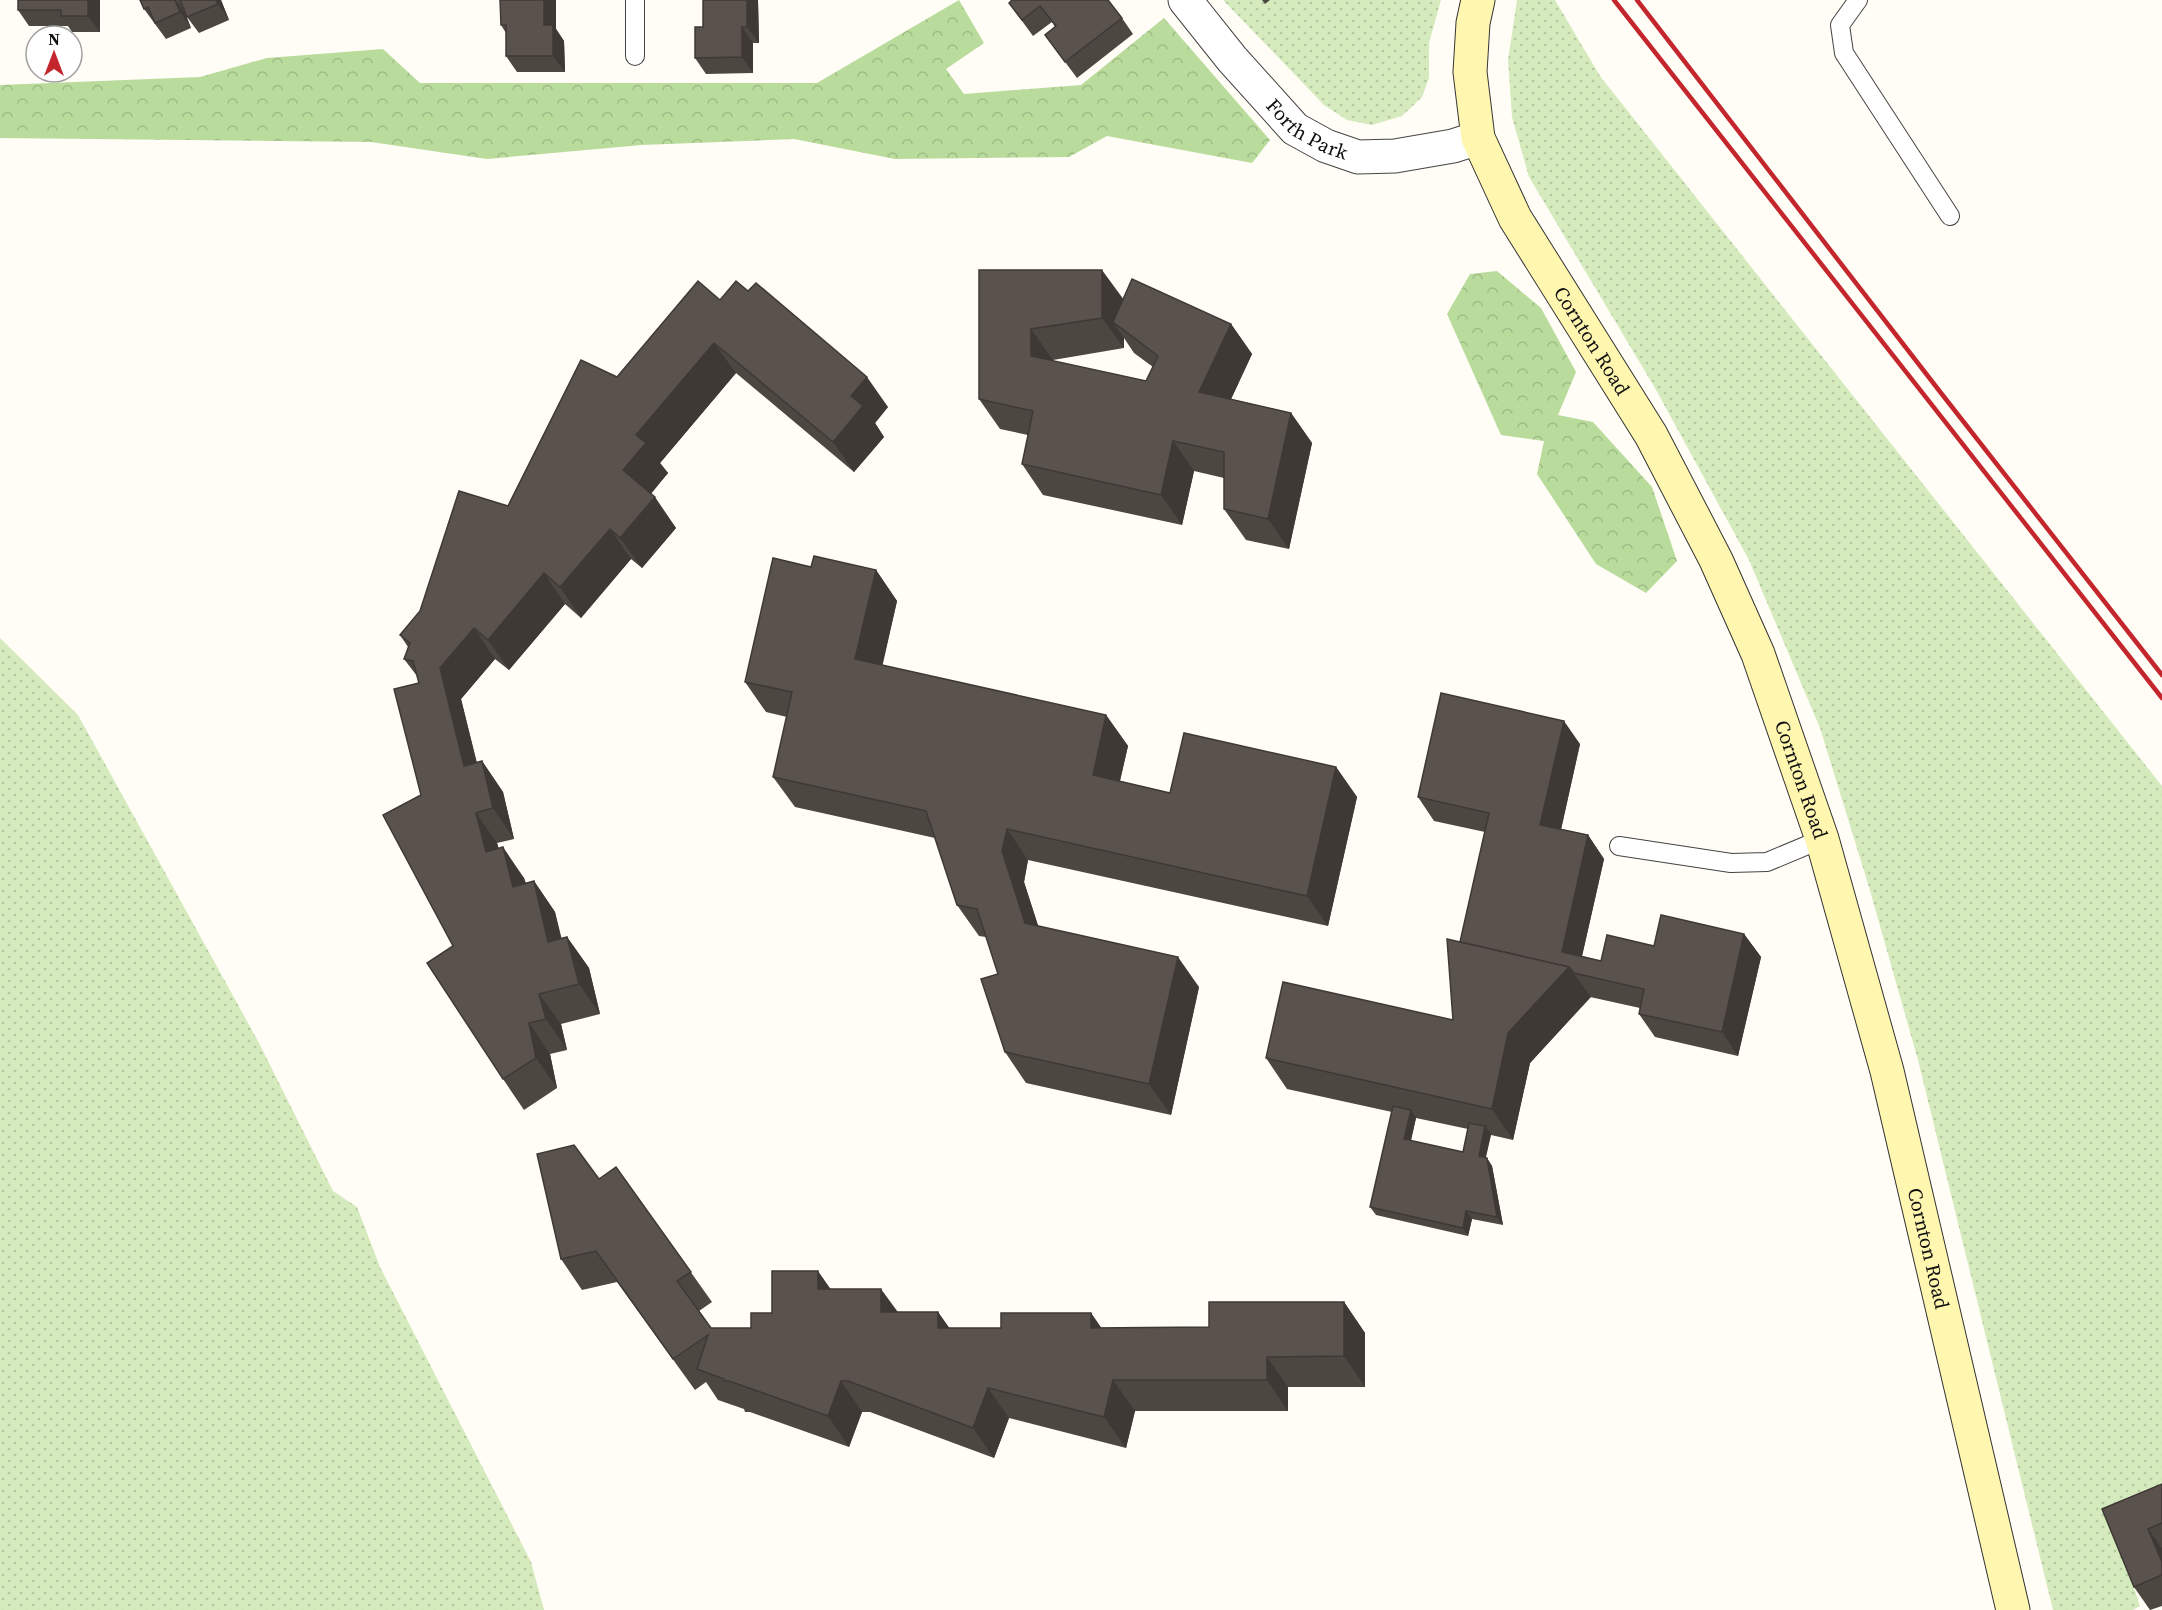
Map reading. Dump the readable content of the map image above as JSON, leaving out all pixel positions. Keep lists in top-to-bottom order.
{
  "streets": {
    "main road": ["Cornton Road"],
    "street": ["Forth Park"]
  },
  "crossings": [
    ["Forth Park", "Cornton Road"]
  ],
  "north": "top"
}
